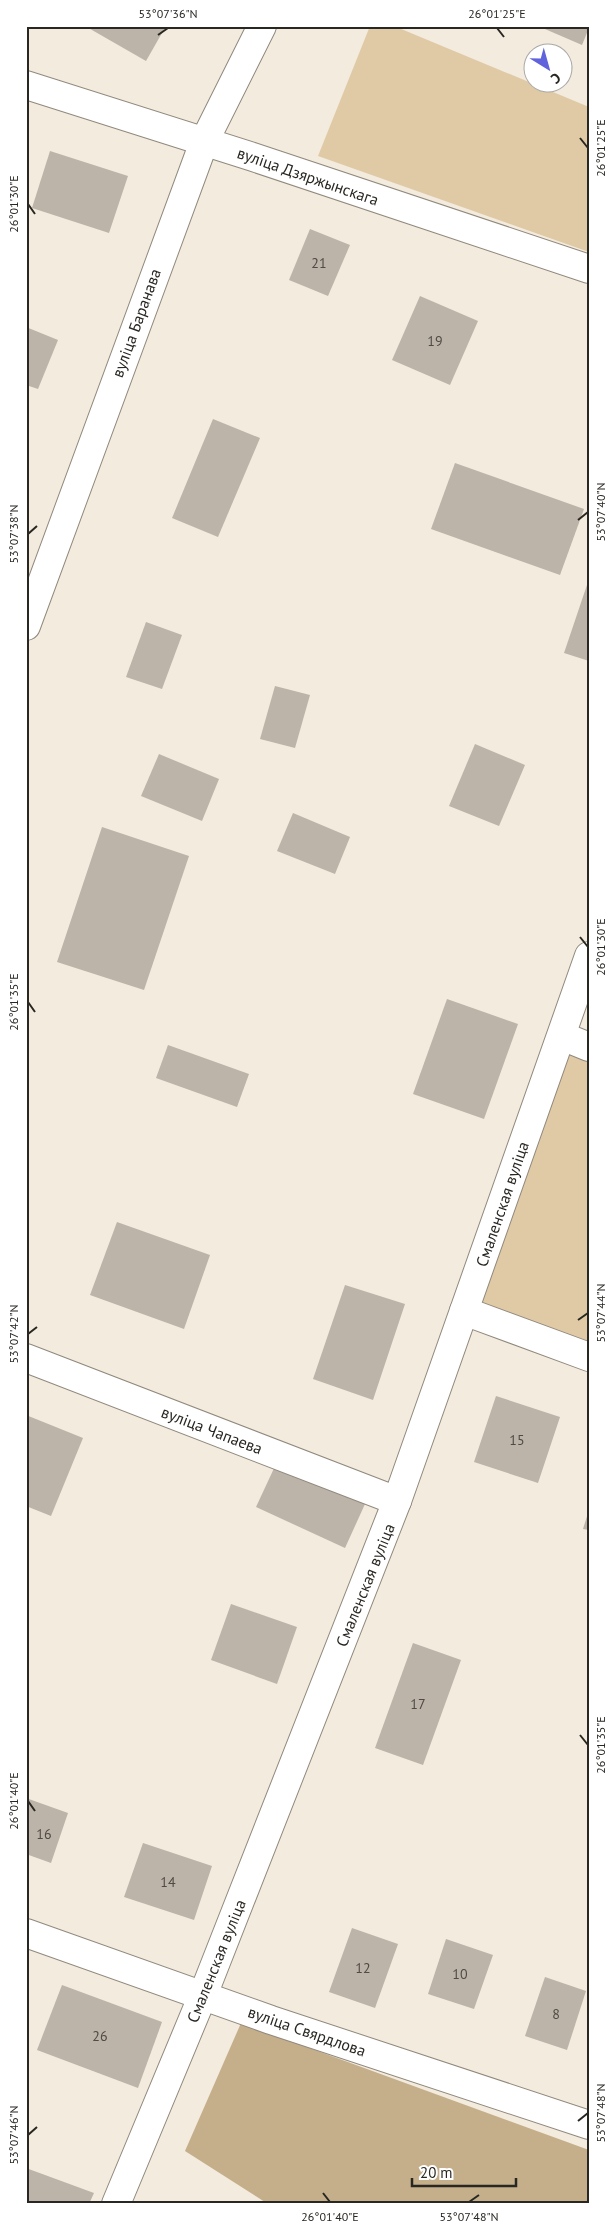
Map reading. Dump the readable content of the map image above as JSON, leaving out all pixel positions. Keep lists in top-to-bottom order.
{
  "streets": {
    "street": [
      "вуліца Дзяржынскага",
      "вуліца Баранава",
      "Смаленская вуліца",
      "вуліца Чапаева",
      "вуліца Свярдлова"
    ]
  },
  "crossings": [
    ["вуліца Дзяржынскага", "вуліца Баранава"],
    ["Смаленская вуліца", "вуліца Чапаева"],
    ["Смаленская вуліца", "вуліца Свярдлова"]
  ],
  "house_numbers": [
    "21",
    "19",
    "15",
    "17",
    "16",
    "14",
    "12",
    "10",
    "8",
    "26"
  ],
  "scale_bar": "20 m",
  "north": "bottom right",
  "coordinates": [
    "53°07'36\"N",
    "26°01'25\"E",
    "26°01'30\"E",
    "53°07'40\"N",
    "53°07'38\"N",
    "26°01'35\"E",
    "53°07'44\"N",
    "53°07'42\"N",
    "26°01'40\"E",
    "53°07'48\"N",
    "53°07'46\"N"
  ]
}
